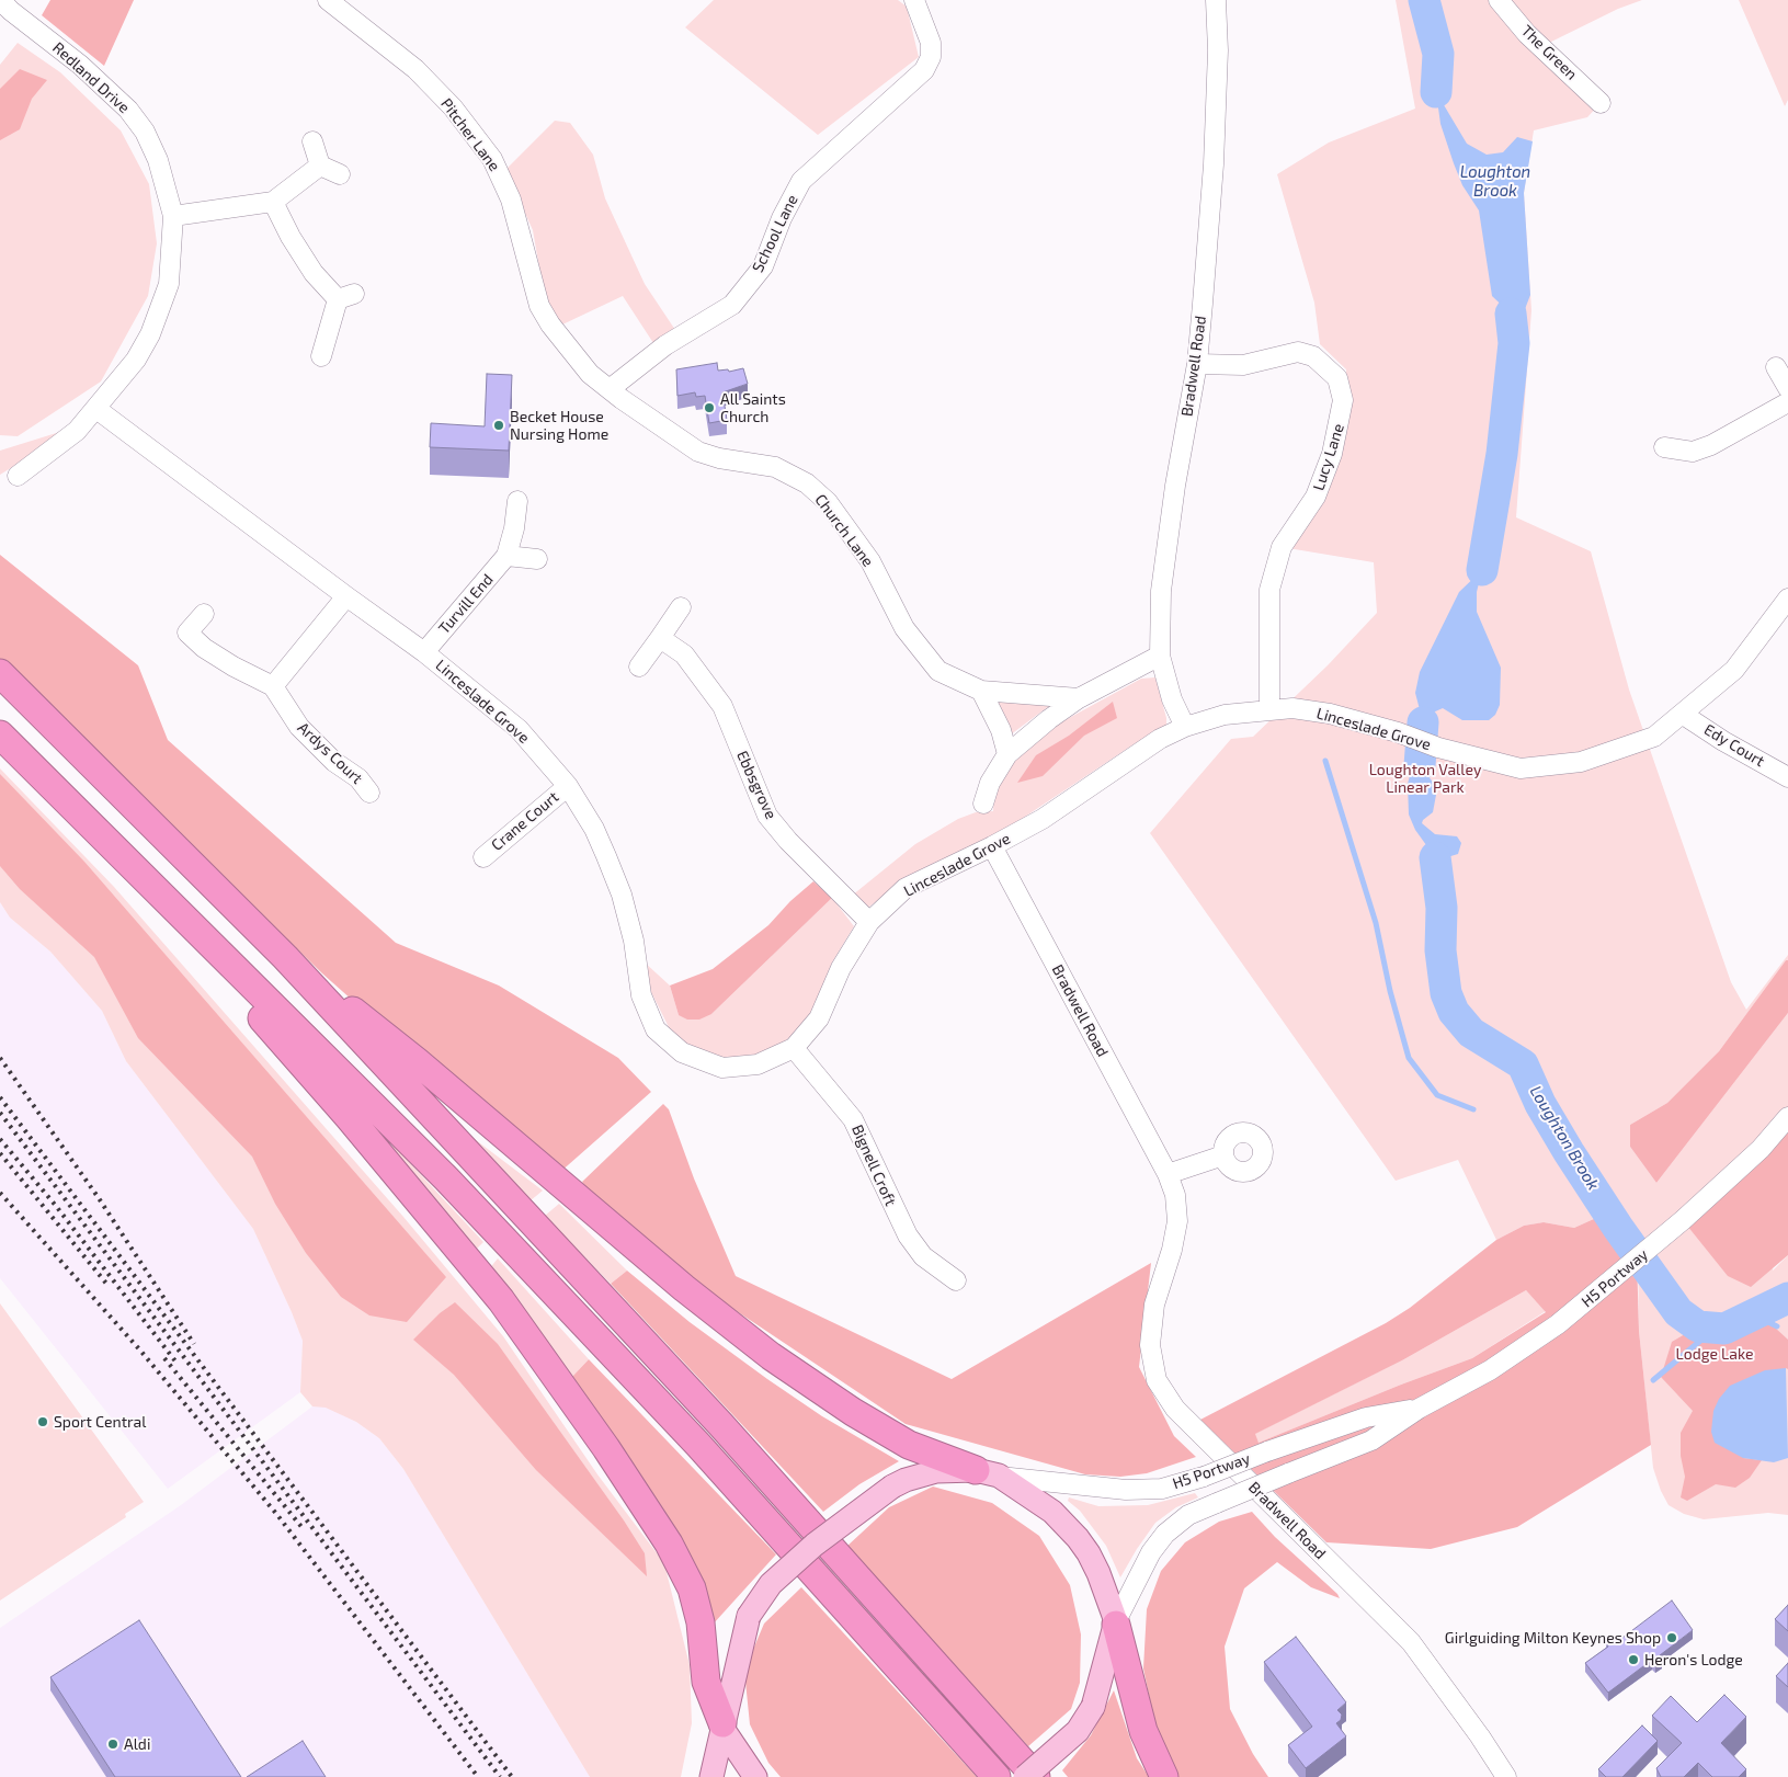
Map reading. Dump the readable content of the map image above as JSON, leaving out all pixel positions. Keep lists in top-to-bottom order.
{
  "streets": {
    "street": [
      "The Green",
      "Redland Drive",
      "Pitcher Lane",
      "School Lane",
      "Bradwell Road",
      "Lucy Lane",
      "Church Lane",
      "Turvill End",
      "Linceslade Grove",
      "Edy Court",
      "Ardys Court",
      "Ebbsgrove",
      "Crane Court",
      "Bignell Croft",
      "H5 Portway"
    ]
  },
  "crossings": [
    ["Redland Drive", "Linceslade Grove"],
    ["Pitcher Lane", "School Lane"],
    ["Pitcher Lane", "Church Lane"],
    ["School Lane", "Church Lane"],
    ["Bradwell Road", "Lucy Lane"],
    ["Bradwell Road", "Linceslade Grove"],
    ["Lucy Lane", "Linceslade Grove"],
    ["Turvill End", "Linceslade Grove"],
    ["Linceslade Grove", "Edy Court"],
    ["Linceslade Grove", "Ebbsgrove"],
    ["Linceslade Grove", "Crane Court"],
    ["Linceslade Grove", "Bignell Croft"]
  ],
  "water": ["Loughton Brook"],
  "parks": ["Loughton Valley Linear Park", "Lodge Lake"],
  "places": [
    "All Saints Church",
    "Becket House Nursing Home",
    "Sport Central",
    "Girlguiding Milton Keynes Shop",
    "Heron's Lodge",
    "Aldi"
  ]
}
